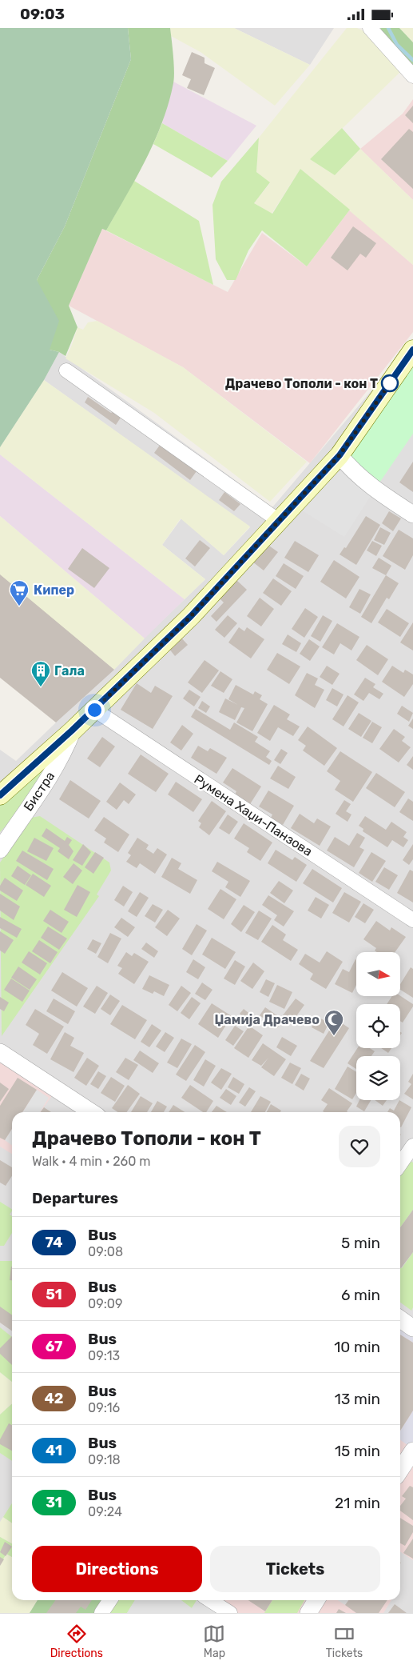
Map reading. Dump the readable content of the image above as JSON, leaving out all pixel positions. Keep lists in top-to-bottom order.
{
  "streets": {
    "street": ["Бистра", "Румена Хаџи-Панзова"]
  },
  "places": {
    "other": ["Драчево Тополи - кон Т"],
    "supermarket": ["Кипер"],
    "building": ["Гала"],
    "mosque": ["Џамија Драчево"]
  },
  "lines": ["bus line 74"],
  "north": "right",
  "page": {
    "status": "09:03",
    "heading": [
      ["Драчево Тополи - кон Т", "Walk · 4 min · 260 m"],
      "Departures"
    ],
    "list": [
      {
        "mark": "74",
        "name": "Bus",
        "note": "09:08",
        "value": "5 min"
      },
      {
        "mark": "51",
        "name": "Bus",
        "note": "09:09",
        "value": "6 min"
      },
      {
        "mark": "67",
        "name": "Bus",
        "note": "09:13",
        "value": "10 min"
      },
      {
        "mark": "42",
        "name": "Bus",
        "note": "09:16",
        "value": "13 min"
      },
      {
        "mark": "41",
        "name": "Bus",
        "note": "09:18",
        "value": "15 min"
      },
      {
        "mark": "31",
        "name": "Bus",
        "note": "09:24",
        "value": "21 min"
      }
    ],
    "buttons": ["Directions", "Tickets"],
    "tabs": ["Directions", "Map", "Tickets"]
  }
}
